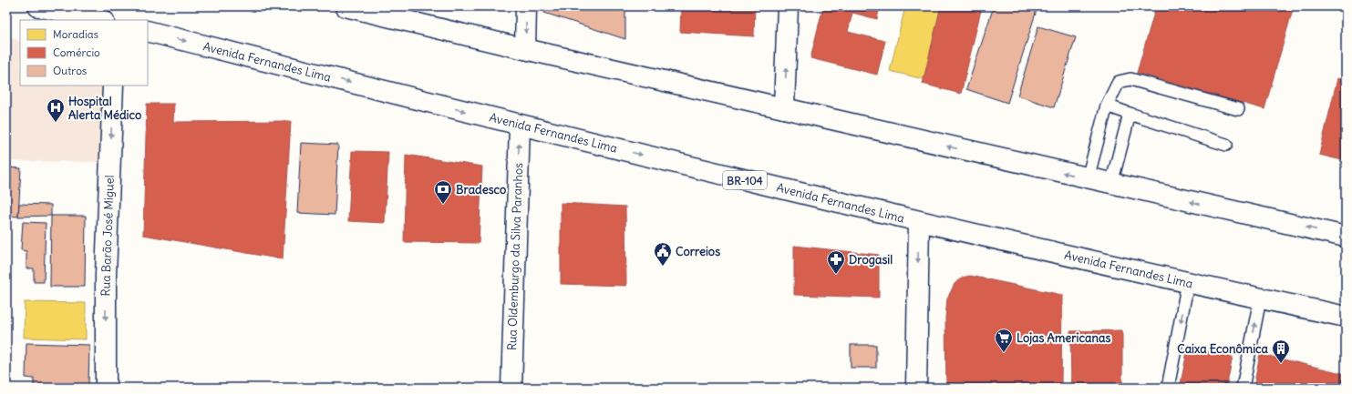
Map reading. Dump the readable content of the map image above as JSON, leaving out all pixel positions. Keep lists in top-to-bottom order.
{
  "streets": {
    "main road": [
      "Avenida Fernandes Lima",
      "BR-104",
      "Rua Barão José Miguel",
      "Rua Oldemburgo da Silva Paranhos"
    ]
  },
  "crossings": [
    ["Avenida Fernandes Lima", "Rua Oldemburgo da Silva Paranhos"]
  ],
  "one_way": ["Rua Barão José Miguel", "Rua Oldemburgo da Silva Paranhos"],
  "places": {
    "hospital": ["Hospital Alerta Médico"],
    "bank": ["Bradesco"],
    "public building": ["Correios"],
    "pharmacy": ["Drogasil"],
    "supermarket": ["Lojas Americanas"],
    "building": ["Caixa Econômica"]
  },
  "legend": ["Moradias", "Comércio", "Outros"]
}
